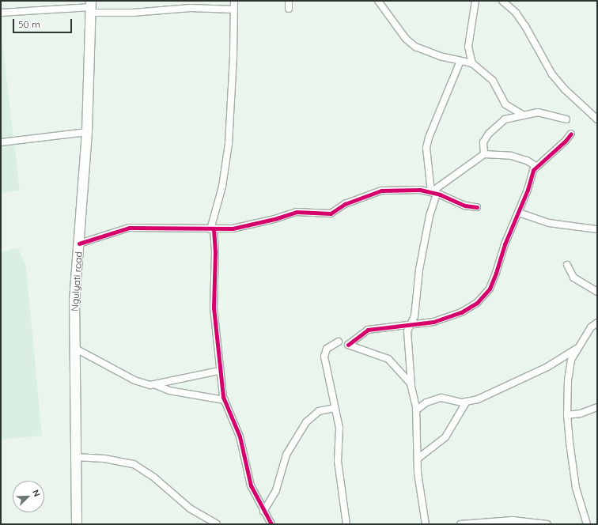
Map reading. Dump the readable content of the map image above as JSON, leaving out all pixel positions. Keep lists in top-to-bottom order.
{
  "streets": {
    "main road": ["Ngulyati road"]
  },
  "scale_bar": "50 m",
  "north": "top right"
}
